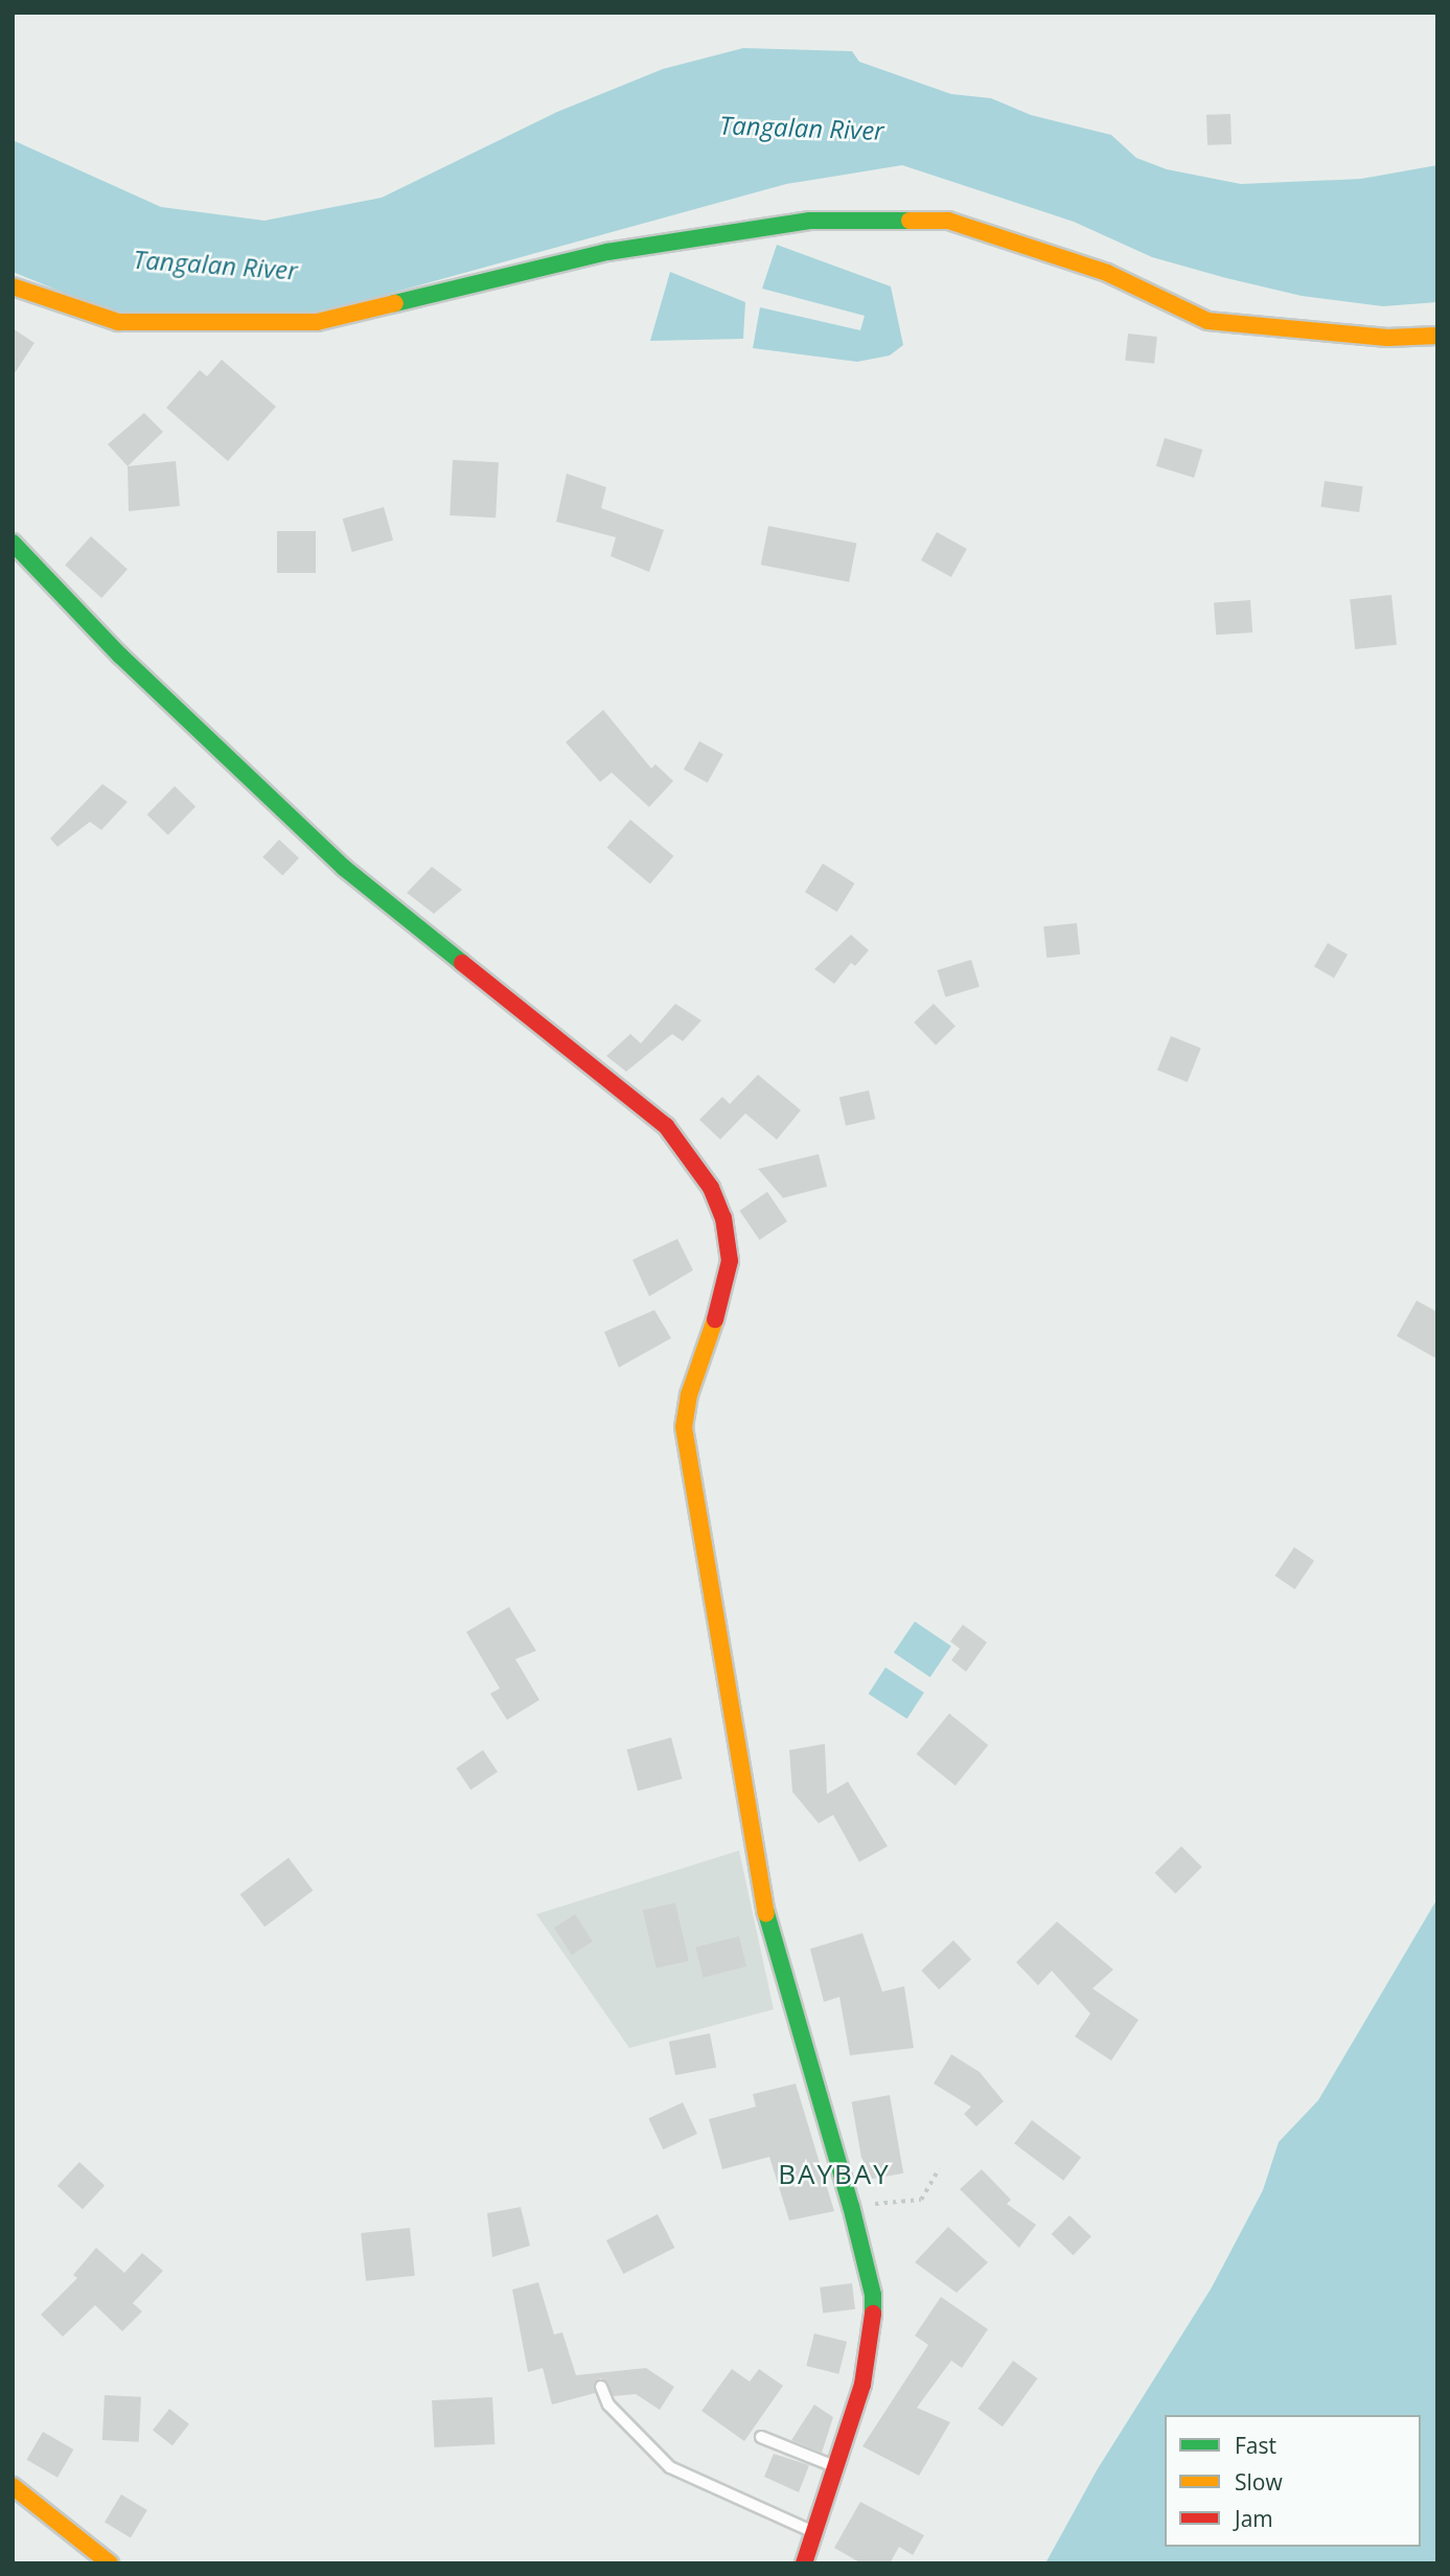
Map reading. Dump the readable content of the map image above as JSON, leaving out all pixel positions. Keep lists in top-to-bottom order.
{
  "districts": ["BAYBAY"],
  "water": ["Tangalan River"],
  "legend": ["Fast", "Slow", "Jam"]
}
